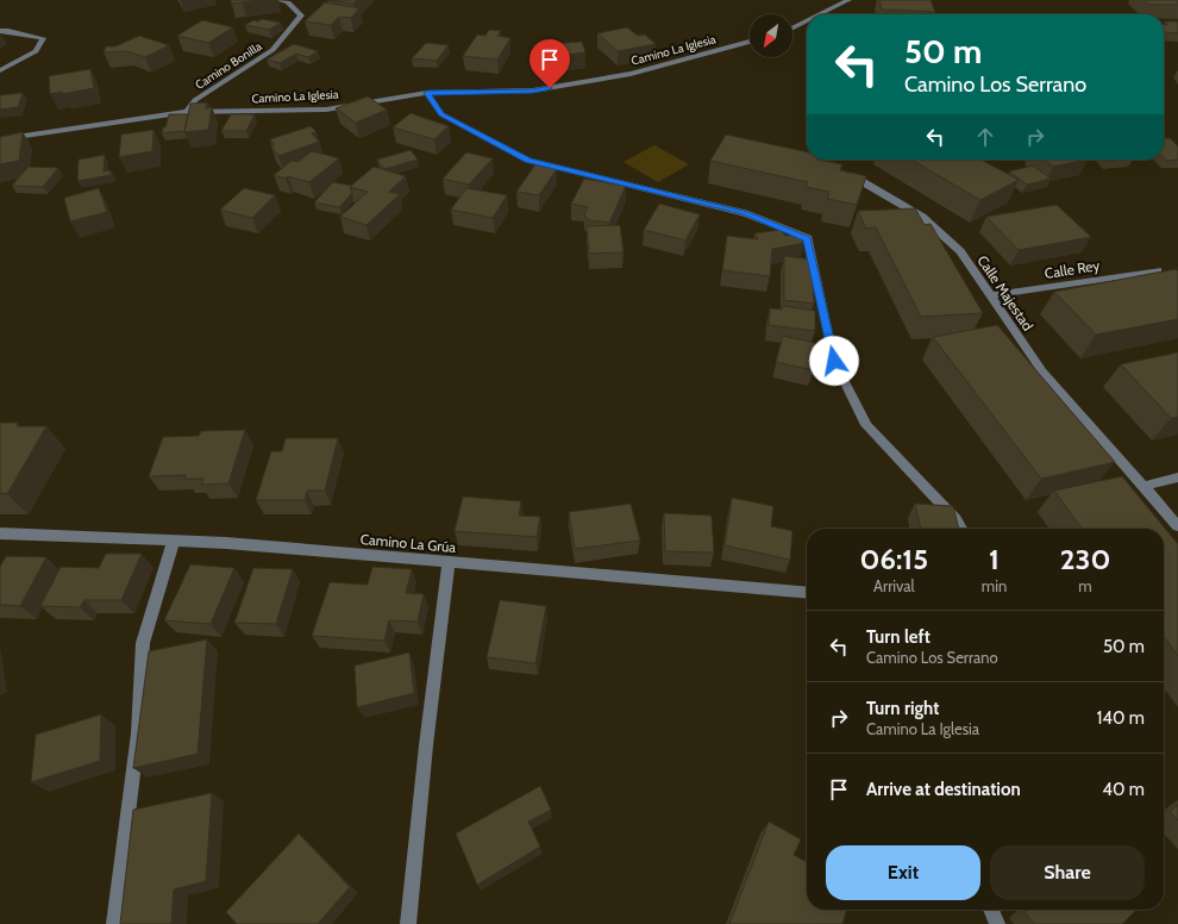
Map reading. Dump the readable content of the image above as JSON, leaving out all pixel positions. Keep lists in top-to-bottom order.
{
  "streets": {
    "street": [
      "Camino La Iglesia",
      "Camino Bonilla",
      "Calle Rey",
      "Calle Majestad",
      "Camino La Grúa"
    ]
  },
  "crossings": [
    ["Camino La Iglesia", "Camino Bonilla"],
    ["Calle Rey", "Calle Majestad"]
  ],
  "north": "bottom left",
  "page": {
    "turn": ["50 m", "Camino Los Serrano"],
    "eta": [
      "06:15",
      "Arrival",
      "1",
      "min",
      "230",
      "m"
    ],
    "list": [
      {
        "name": "Turn left",
        "note": "Camino Los Serrano",
        "value": "50 m"
      },
      {
        "name": "Turn right",
        "note": "Camino La Iglesia",
        "value": "140 m"
      },
      {
        "name": "Arrive at destination",
        "value": "40 m"
      }
    ],
    "buttons": ["Exit", "Share"]
  }
}
